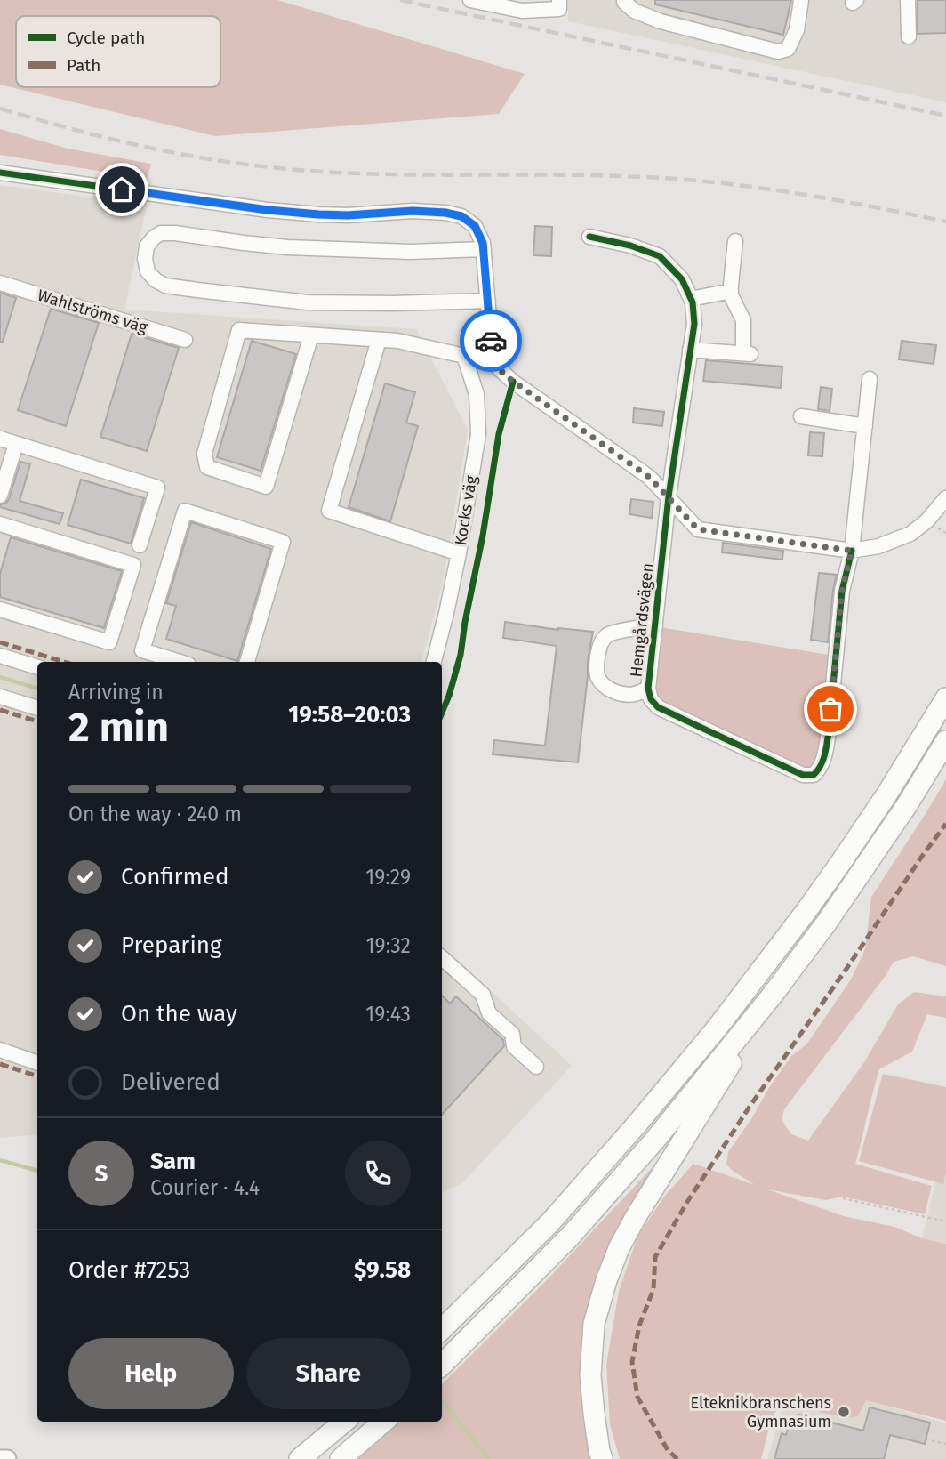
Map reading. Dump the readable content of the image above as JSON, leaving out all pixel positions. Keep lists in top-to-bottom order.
{
  "streets": {
    "street": ["Wahlströms väg", "Kocks väg", "Hemgårdsvägen"]
  },
  "places": ["Elteknikbranschens Gymnasium"],
  "legend": ["Cycle path", "Path"],
  "page": {
    "heading": ["2 min", "Arriving in", "19:58–20:03"],
    "panel": [
      "Sam",
      "Courier · 4.4",
      "Order #7253",
      "$9.58"
    ],
    "bar": "On the way · 240 m",
    "list": [
      ["Confirmed", "19:29"],
      ["Preparing", "19:32"],
      ["On the way", "19:43"],
      "Delivered"
    ],
    "round": "S",
    "buttons": ["Help", "Share"]
  }
}
